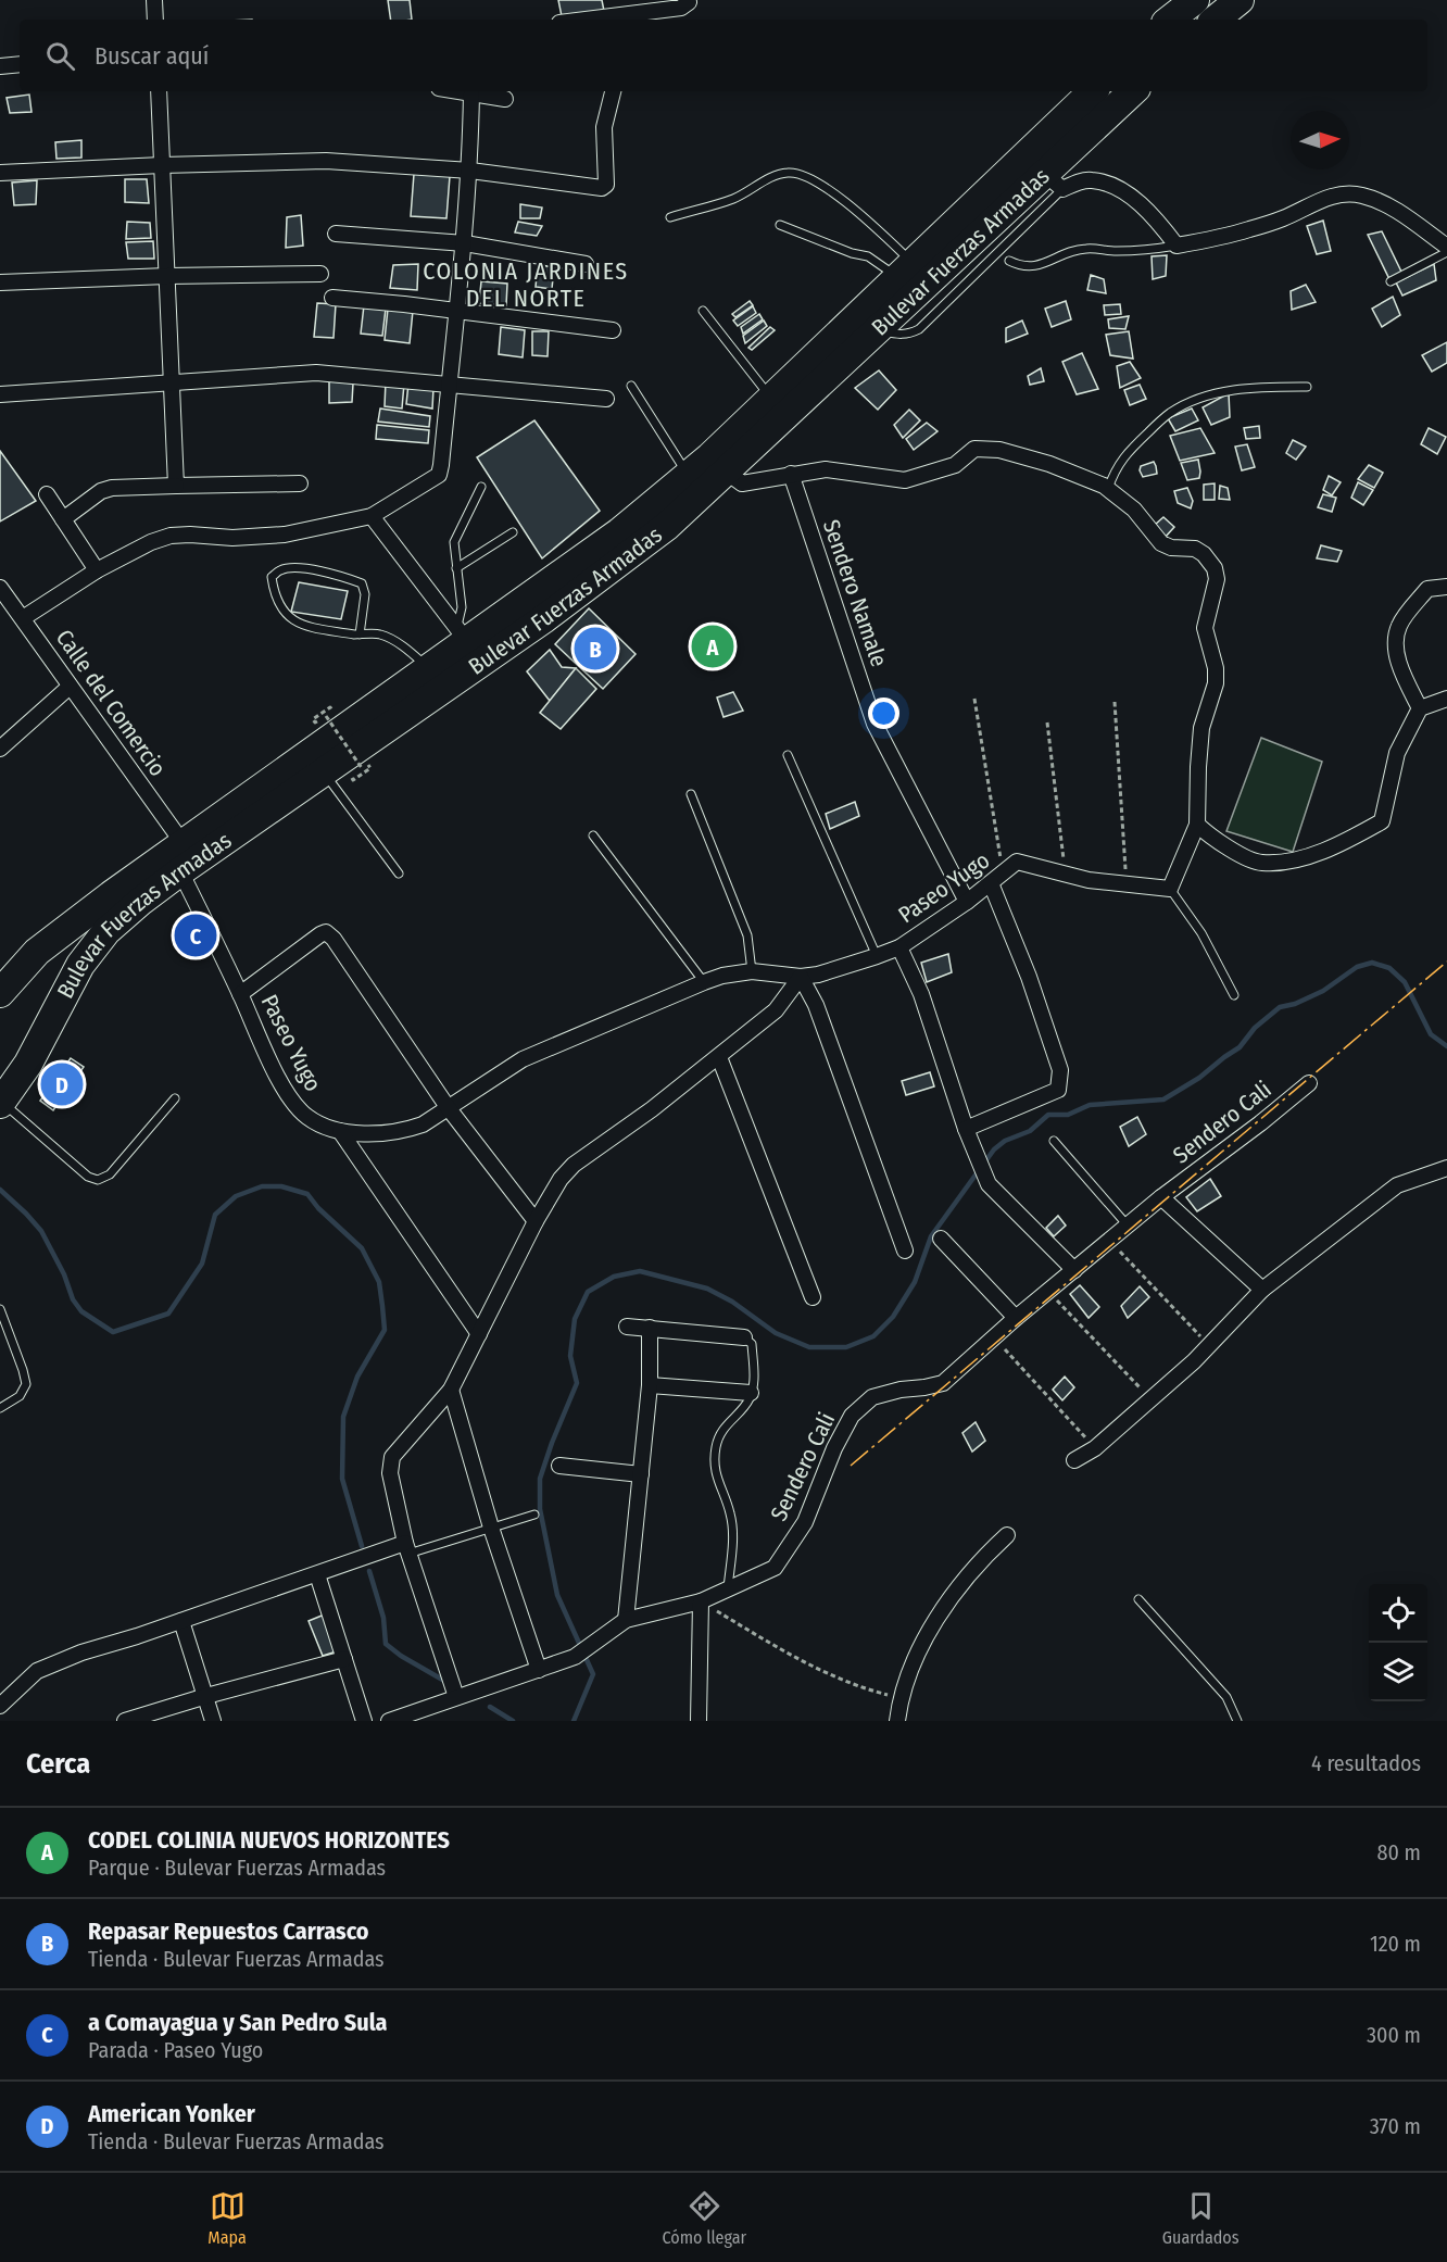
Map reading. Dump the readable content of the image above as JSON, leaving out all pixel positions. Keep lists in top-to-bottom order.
{
  "streets": {
    "highway": ["Bulevar Fuerzas Armadas"],
    "street": [
      "Sendero Namale",
      "Calle del Comercio",
      "Paseo Yugo",
      "Sendero Cali"
    ]
  },
  "crossings": [
    ["Bulevar Fuerzas Armadas", "Calle del Comercio"],
    ["Bulevar Fuerzas Armadas", "Paseo Yugo"],
    ["Sendero Namale", "Paseo Yugo"],
    ["Calle del Comercio", "Paseo Yugo"]
  ],
  "districts": ["COLONIA JARDINES DEL NORTE"],
  "north": "right",
  "page": {
    "search": "Buscar aquí",
    "pins": [
      "A",
      "B",
      "C",
      "D"
    ],
    "heading": ["Cerca", "4 resultados"],
    "list": [
      {
        "mark": "A",
        "name": "CODEL COLINIA NUEVOS HORIZONTES",
        "note": "Parque · Bulevar Fuerzas Armadas",
        "value": "80 m"
      },
      {
        "mark": "B",
        "name": "Repasar Repuestos Carrasco",
        "note": "Tienda · Bulevar Fuerzas Armadas",
        "value": "120 m"
      },
      {
        "mark": "C",
        "name": "a Comayagua y San Pedro Sula",
        "note": "Parada · Paseo Yugo",
        "value": "300 m"
      },
      {
        "mark": "D",
        "name": "American Yonker",
        "note": "Tienda · Bulevar Fuerzas Armadas",
        "value": "370 m"
      }
    ],
    "nav": ["Mapa", "Cómo llegar", "Guardados"]
  }
}
